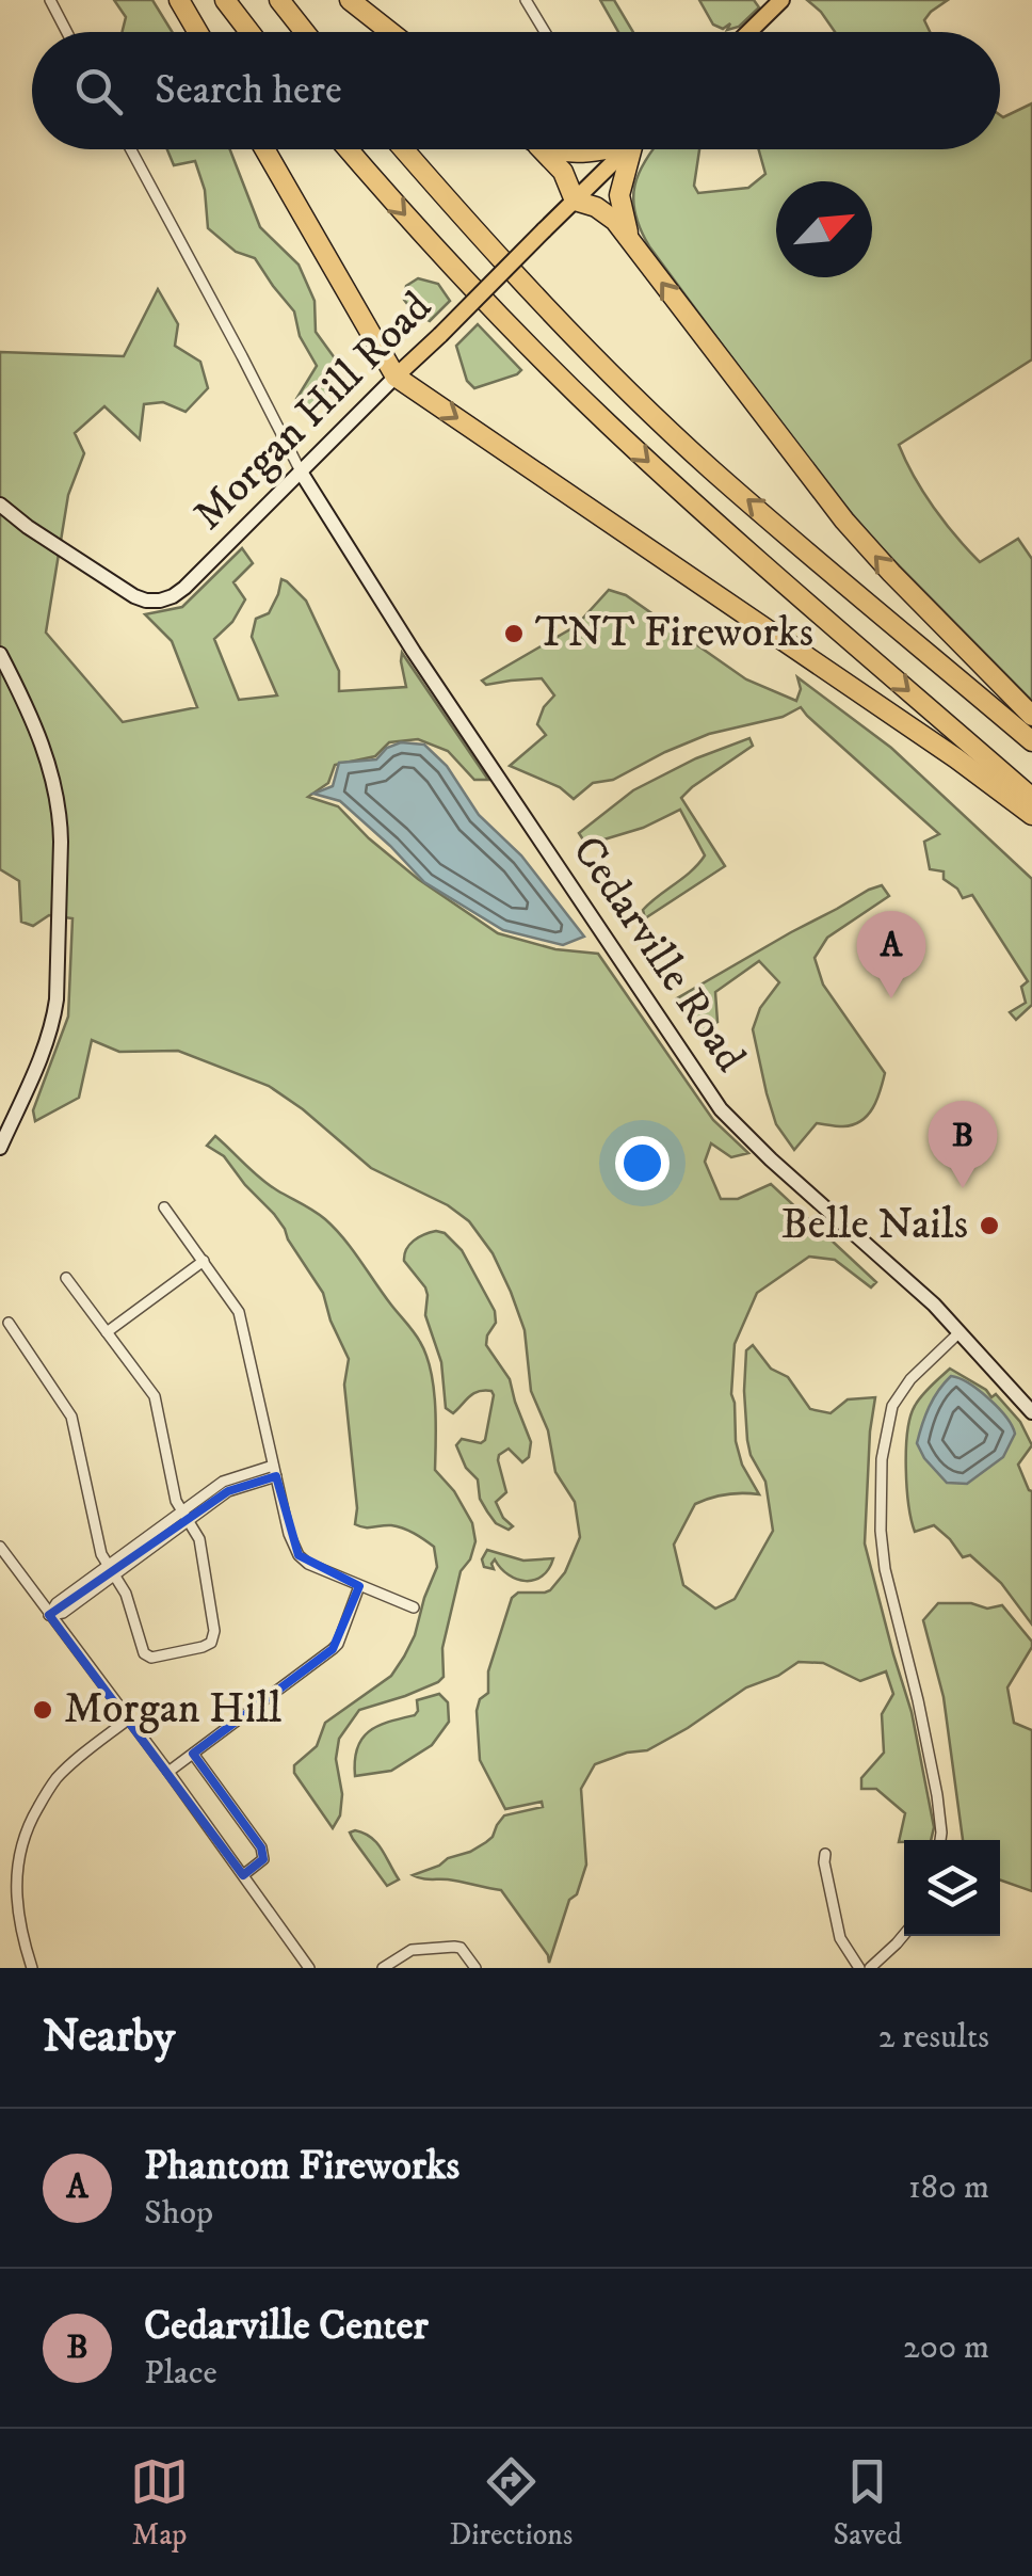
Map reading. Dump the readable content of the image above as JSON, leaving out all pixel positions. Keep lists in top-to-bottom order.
{
  "streets": {
    "main road": ["Morgan Hill Road", "Cedarville Road"]
  },
  "crossings": [
    ["Morgan Hill Road", "Cedarville Road"]
  ],
  "places": ["TNT Fireworks", "Belle Nails", "Morgan Hill"],
  "north": "top right",
  "page": {
    "search": "Search here",
    "pins": ["A", "B"],
    "heading": ["Nearby", "2 results"],
    "list": [
      {
        "mark": "A",
        "name": "Phantom Fireworks",
        "note": "Shop",
        "value": "180 m"
      },
      {
        "mark": "B",
        "name": "Cedarville Center",
        "note": "Place",
        "value": "200 m"
      }
    ],
    "nav": ["Map", "Directions", "Saved"]
  }
}
